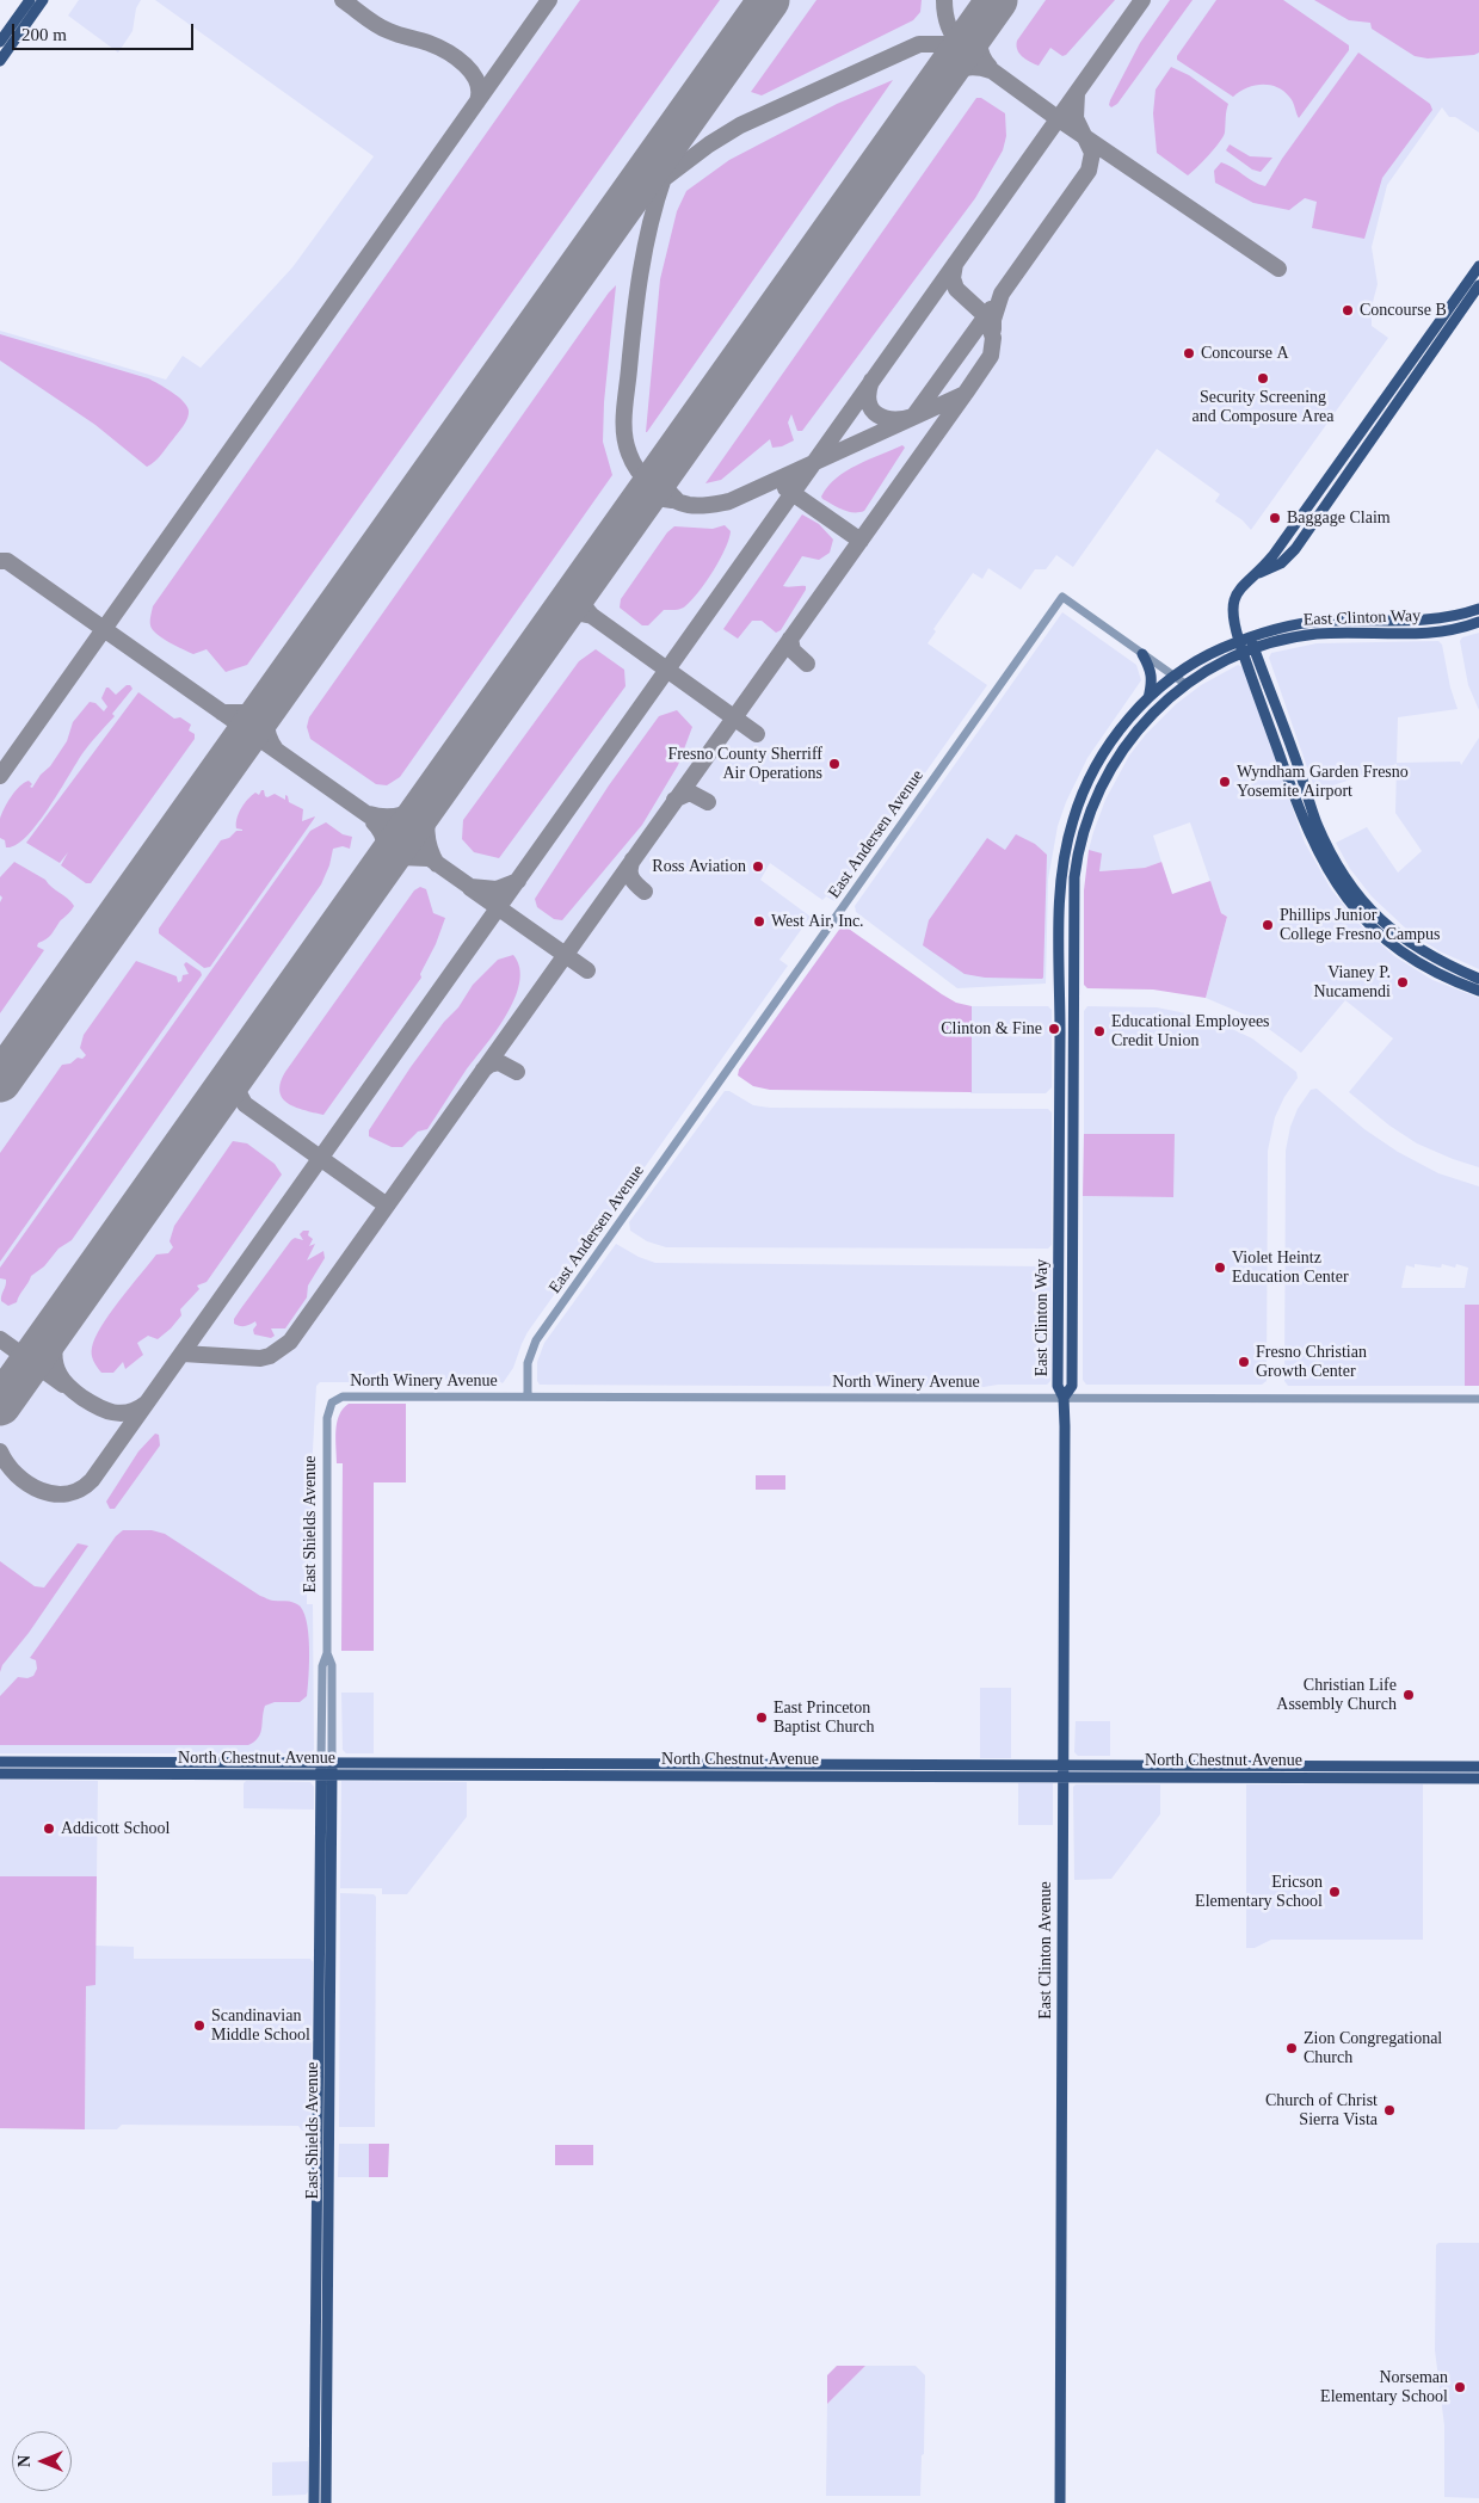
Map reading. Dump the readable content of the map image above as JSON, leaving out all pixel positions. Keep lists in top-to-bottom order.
{
  "streets": {
    "main road": [
      "East Clinton Way",
      "East Shields Avenue",
      "North Chestnut Avenue",
      "East Clinton Avenue"
    ],
    "street": ["East Andersen Avenue", "North Winery Avenue"]
  },
  "crossings": [
    ["East Clinton Way", "East Andersen Avenue"],
    ["East Clinton Way", "North Winery Avenue"],
    ["East Clinton Way", "East Clinton Avenue"],
    ["East Andersen Avenue", "North Winery Avenue"],
    ["North Winery Avenue", "East Shields Avenue"],
    ["North Winery Avenue", "East Clinton Avenue"],
    ["East Shields Avenue", "North Chestnut Avenue"],
    ["North Chestnut Avenue", "East Clinton Avenue"]
  ],
  "places": [
    "Concourse B",
    "Concourse A",
    "Security Screening and Composure Area",
    "Baggage Claim",
    "Fresno County Sherriff Air Operations",
    "Wyndham Garden Fresno Yosemite Airport",
    "Ross Aviation",
    "West Air, Inc.",
    "Phillips Junior College Fresno Campus",
    "Vianey P. Nucamendi",
    "Clinton & Fine",
    "Educational Employees Credit Union",
    "Violet Heintz Education Center",
    "Fresno Christian Growth Center",
    "Christian Life Assembly Church",
    "East Princeton Baptist Church",
    "Addicott School",
    "Ericson Elementary School",
    "Scandinavian Middle School",
    "Zion Congregational Church",
    "Church of Christ Sierra Vista",
    "Norseman Elementary School"
  ],
  "scale_bar": "200 m",
  "north": "left"
}
